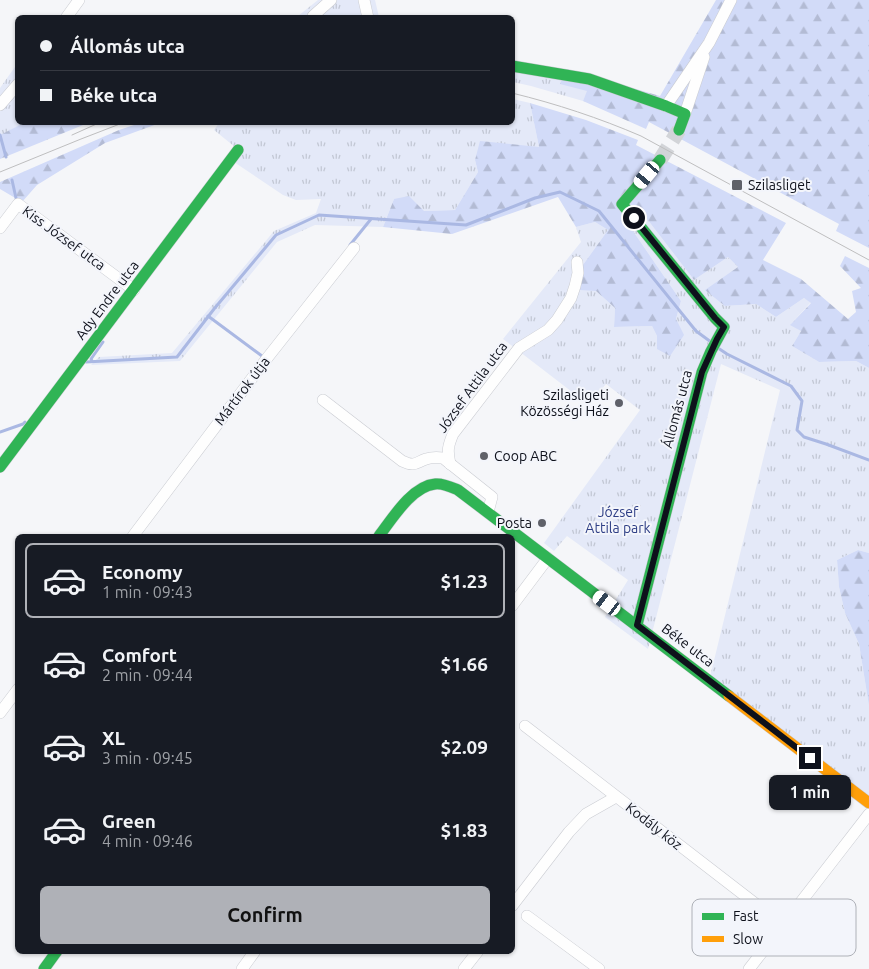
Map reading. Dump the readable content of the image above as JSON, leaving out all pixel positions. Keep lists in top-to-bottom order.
{
  "streets": {
    "street": [
      "Kiss József utca",
      "Ady Endre utca",
      "József Attila utca",
      "Mártírok útja",
      "Állomás utca",
      "Béke utca",
      "Kodály köz"
    ]
  },
  "crossings": [
    ["Kiss József utca", "Ady Endre utca"],
    ["Állomás utca", "Béke utca"]
  ],
  "parks": ["József Attila park"],
  "places": {
    "transit": ["Szilasliget"],
    "other": ["Szilasligeti Közösségi Ház", "Coop ABC", "Posta"]
  },
  "legend": ["Fast", "Slow"],
  "page": {
    "banner": ["Állomás utca", "Béke utca"],
    "list": [
      {
        "name": "Economy",
        "note": "1 min · 09:43",
        "value": "$1.23"
      },
      {
        "name": "Comfort",
        "note": "2 min · 09:44",
        "value": "$1.66"
      },
      {
        "name": "XL",
        "note": "3 min · 09:45",
        "value": "$2.09"
      },
      {
        "name": "Green",
        "note": "4 min · 09:46",
        "value": "$1.83"
      }
    ],
    "bubble": "1 min",
    "buttons": "Confirm"
  }
}
